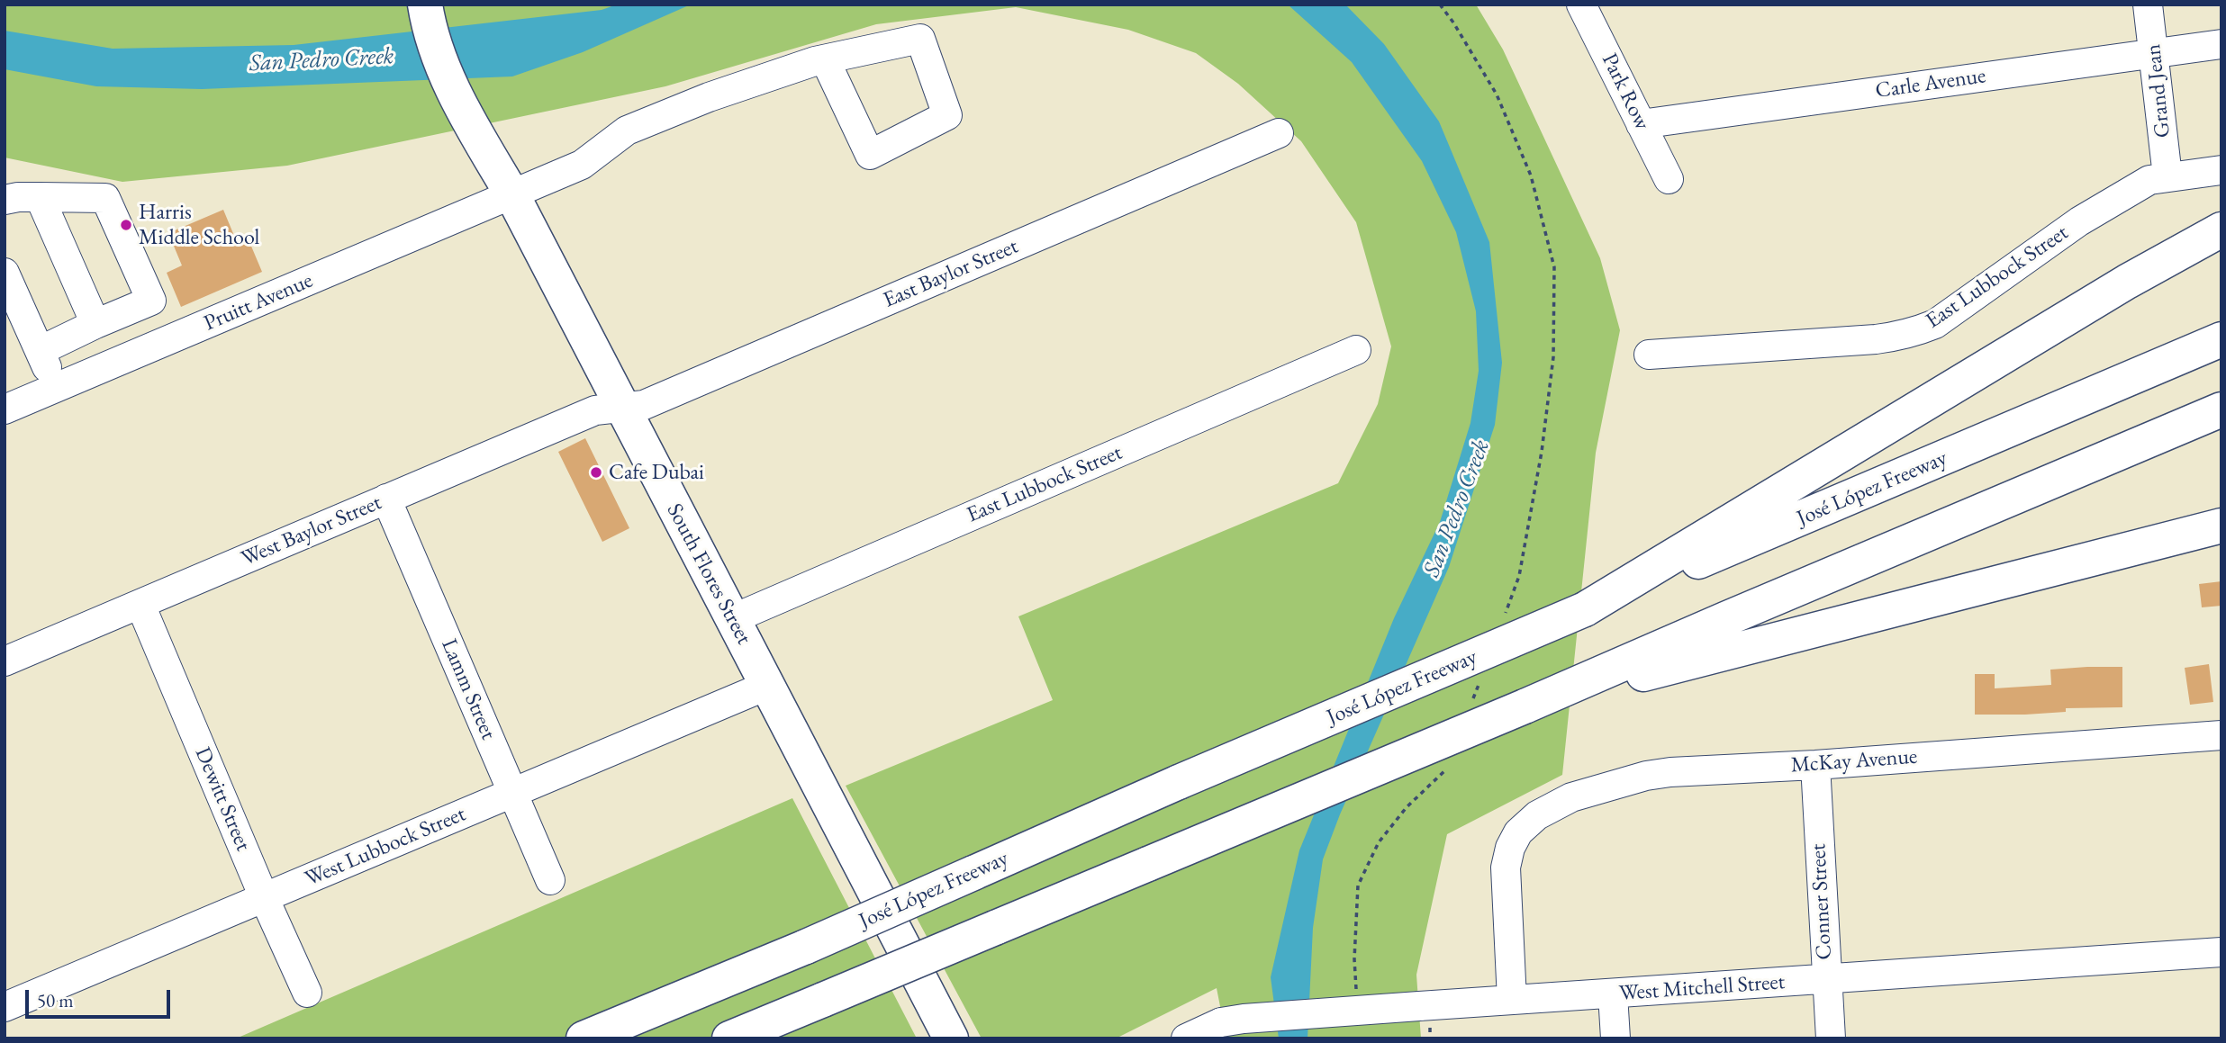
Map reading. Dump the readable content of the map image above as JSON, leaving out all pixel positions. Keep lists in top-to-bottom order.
{
  "streets": {
    "main road": ["José López Freeway", "South Flores Street"],
    "street": [
      "Carle Avenue",
      "Grand Jean",
      "Park Row",
      "East Baylor Street",
      "East Lubbock Street",
      "Pruitt Avenue",
      "West Baylor Street",
      "Lamm Street",
      "McKay Avenue",
      "Dewitt Street",
      "West Lubbock Street",
      "Conner Street",
      "West Mitchell Street"
    ]
  },
  "crossings": [
    ["Carle Avenue", "Grand Jean"],
    ["Carle Avenue", "Park Row"],
    ["Grand Jean", "East Lubbock Street"],
    ["East Baylor Street", "West Baylor Street"],
    ["East Baylor Street", "South Flores Street"],
    ["East Lubbock Street", "South Flores Street"],
    ["Pruitt Avenue", "South Flores Street"],
    ["West Baylor Street", "South Flores Street"],
    ["West Baylor Street", "Lamm Street"],
    ["West Baylor Street", "Dewitt Street"],
    ["South Flores Street", "West Lubbock Street"],
    ["Lamm Street", "West Lubbock Street"],
    ["McKay Avenue", "Conner Street"],
    ["McKay Avenue", "West Mitchell Street"],
    ["Dewitt Street", "West Lubbock Street"],
    ["Conner Street", "West Mitchell Street"]
  ],
  "water": ["San Pedro Creek"],
  "places": ["Harris Middle School", "Cafe Dubai"],
  "scale_bar": "50 m"
}
